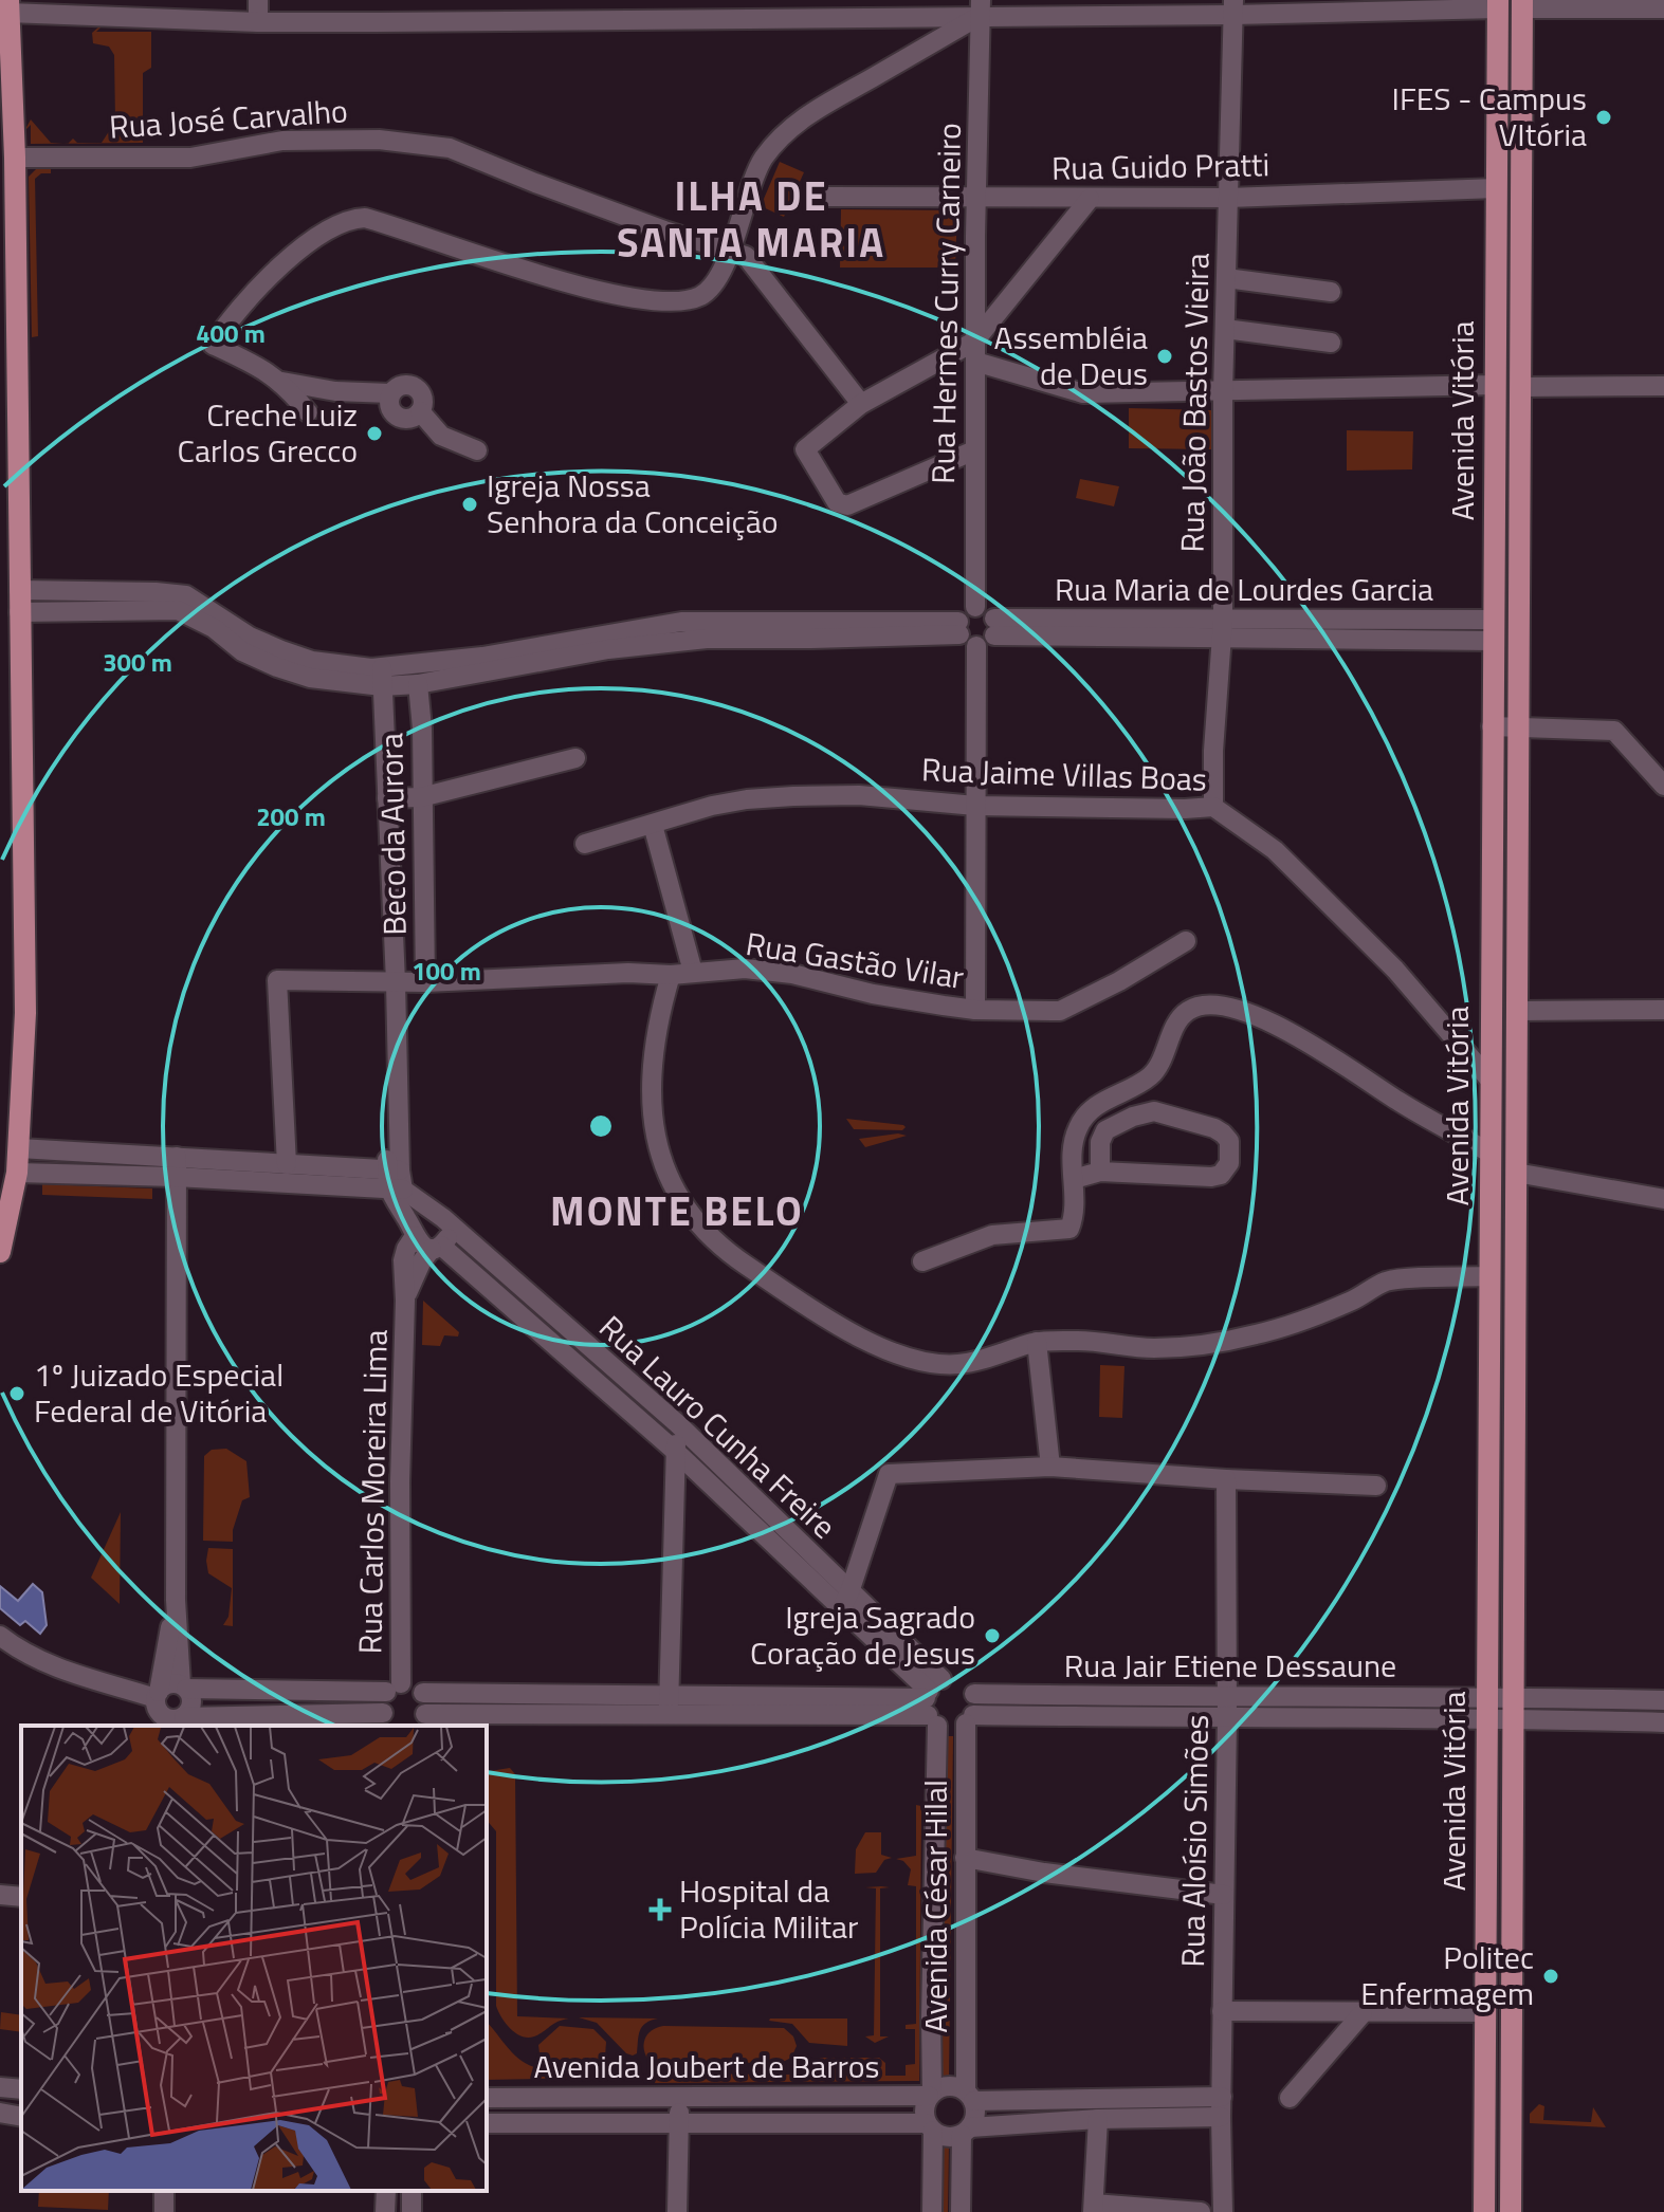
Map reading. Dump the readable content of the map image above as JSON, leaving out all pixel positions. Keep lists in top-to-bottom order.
{
  "streets": {
    "main road": ["Avenida Vitória"],
    "street": [
      "Rua José Carvalho",
      "Rua Guido Pratti",
      "Rua Hermes Curry Carneiro",
      "Rua João Bastos Vieira",
      "Rua Maria de Lourdes Garcia",
      "Rua Jaime Villas Boas",
      "Beco da Aurora",
      "Rua Gastão Vilar",
      "Rua Lauro Cunha Freire",
      "Rua Carlos Moreira Lima",
      "Rua Jair Etiene Dessaune",
      "Rua Aloísio Simões",
      "Avenida César Hilal",
      "Avenida Joubert de Barros"
    ]
  },
  "crossings": [
    ["Rua Guido Pratti", "Rua Hermes Curry Carneiro"],
    ["Rua Guido Pratti", "Rua João Bastos Vieira"],
    ["Rua Guido Pratti", "Avenida Vitória"],
    ["Rua Hermes Curry Carneiro", "Rua Maria de Lourdes Garcia"],
    ["Rua João Bastos Vieira", "Rua Maria de Lourdes Garcia"],
    ["Rua João Bastos Vieira", "Rua Jaime Villas Boas"],
    ["Avenida Vitória", "Rua Maria de Lourdes Garcia"],
    ["Avenida Vitória", "Rua Jaime Villas Boas"],
    ["Avenida Vitória", "Rua Jair Etiene Dessaune"],
    ["Beco da Aurora", "Rua Gastão Vilar"],
    ["Rua Lauro Cunha Freire", "Rua Carlos Moreira Lima"],
    ["Rua Lauro Cunha Freire", "Rua Jair Etiene Dessaune"],
    ["Rua Lauro Cunha Freire", "Avenida César Hilal"],
    ["Rua Jair Etiene Dessaune", "Rua Aloísio Simões"],
    ["Rua Jair Etiene Dessaune", "Avenida César Hilal"],
    ["Avenida César Hilal", "Avenida Joubert de Barros"]
  ],
  "districts": ["ILHA DE SANTA MARIA", "MONTE BELO"],
  "places": {
    "other": [
      "IFES - Campus VItória",
      "Assembléia de Deus",
      "Creche Luiz Carlos Grecco",
      "Igreja Nossa Senhora da Conceição",
      "1º Juizado Especial Federal de Vitória",
      "Igreja Sagrado Coração de Jesus",
      "Politec Enfermagem"
    ],
    "health": ["Hospital da Polícia Militar"]
  },
  "rings": [
    "400 m",
    "300 m",
    "200 m",
    "100 m"
  ]
}
